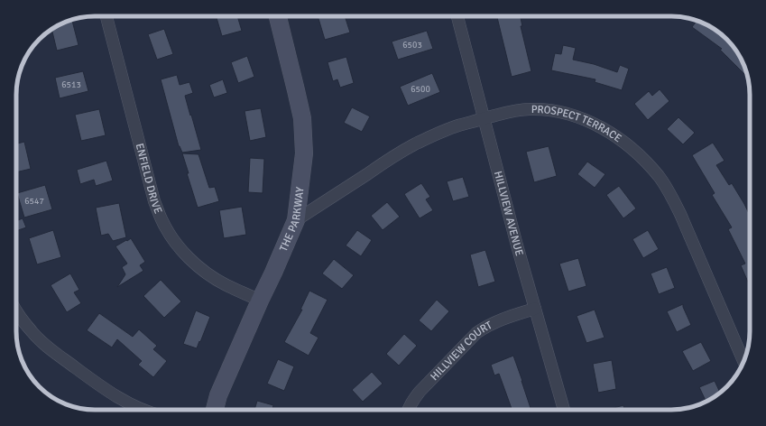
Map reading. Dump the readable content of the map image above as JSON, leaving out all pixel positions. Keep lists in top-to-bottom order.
{
  "streets": {
    "street": [
      "PROSPECT TERRACE",
      "ENFIELD DRIVE",
      "HILLVIEW AVENUE",
      "THE PARKWAY",
      "HILLVIEW COURT"
    ]
  },
  "crossings": [
    ["PROSPECT TERRACE", "HILLVIEW AVENUE"],
    ["PROSPECT TERRACE", "THE PARKWAY"],
    ["ENFIELD DRIVE", "THE PARKWAY"],
    ["HILLVIEW AVENUE", "HILLVIEW COURT"]
  ],
  "house_numbers": [
    "6503",
    "6513",
    "6500",
    "6547"
  ]
}
